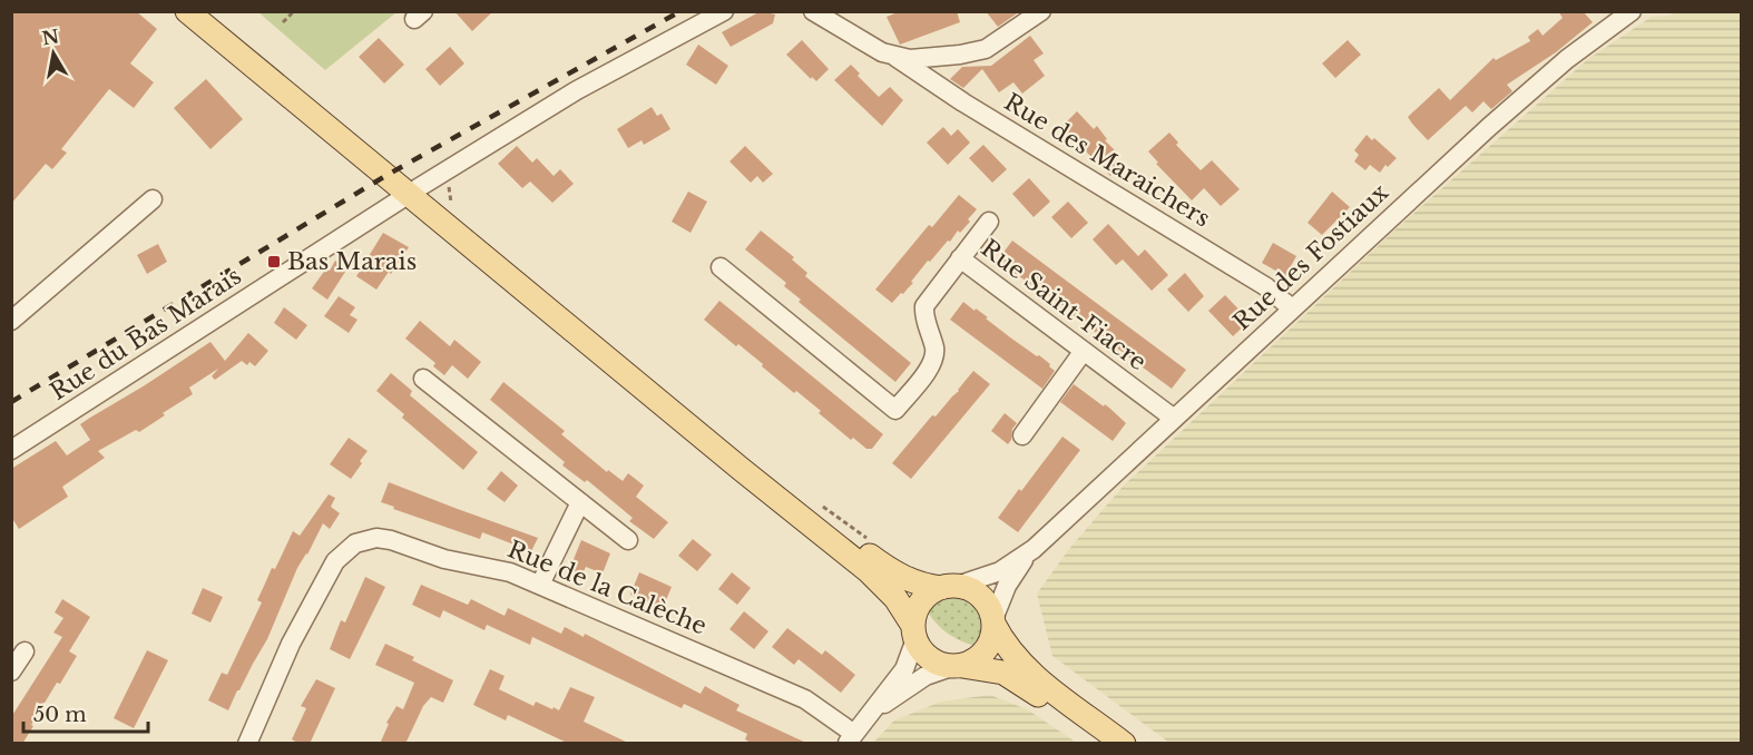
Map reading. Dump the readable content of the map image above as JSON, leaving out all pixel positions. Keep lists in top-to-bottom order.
{
  "streets": {
    "street": [
      "Rue des Maraichers",
      "Rue des Fostiaux",
      "Rue Saint-Fiacre",
      "Rue du Bas Marais",
      "Rue de la Calèche"
    ]
  },
  "crossings": [
    ["Rue des Maraichers", "Rue des Fostiaux"],
    ["Rue des Fostiaux", "Rue Saint-Fiacre"]
  ],
  "places": {
    "transit": ["Bas Marais"]
  },
  "scale_bar": "50 m",
  "north": "top"
}
